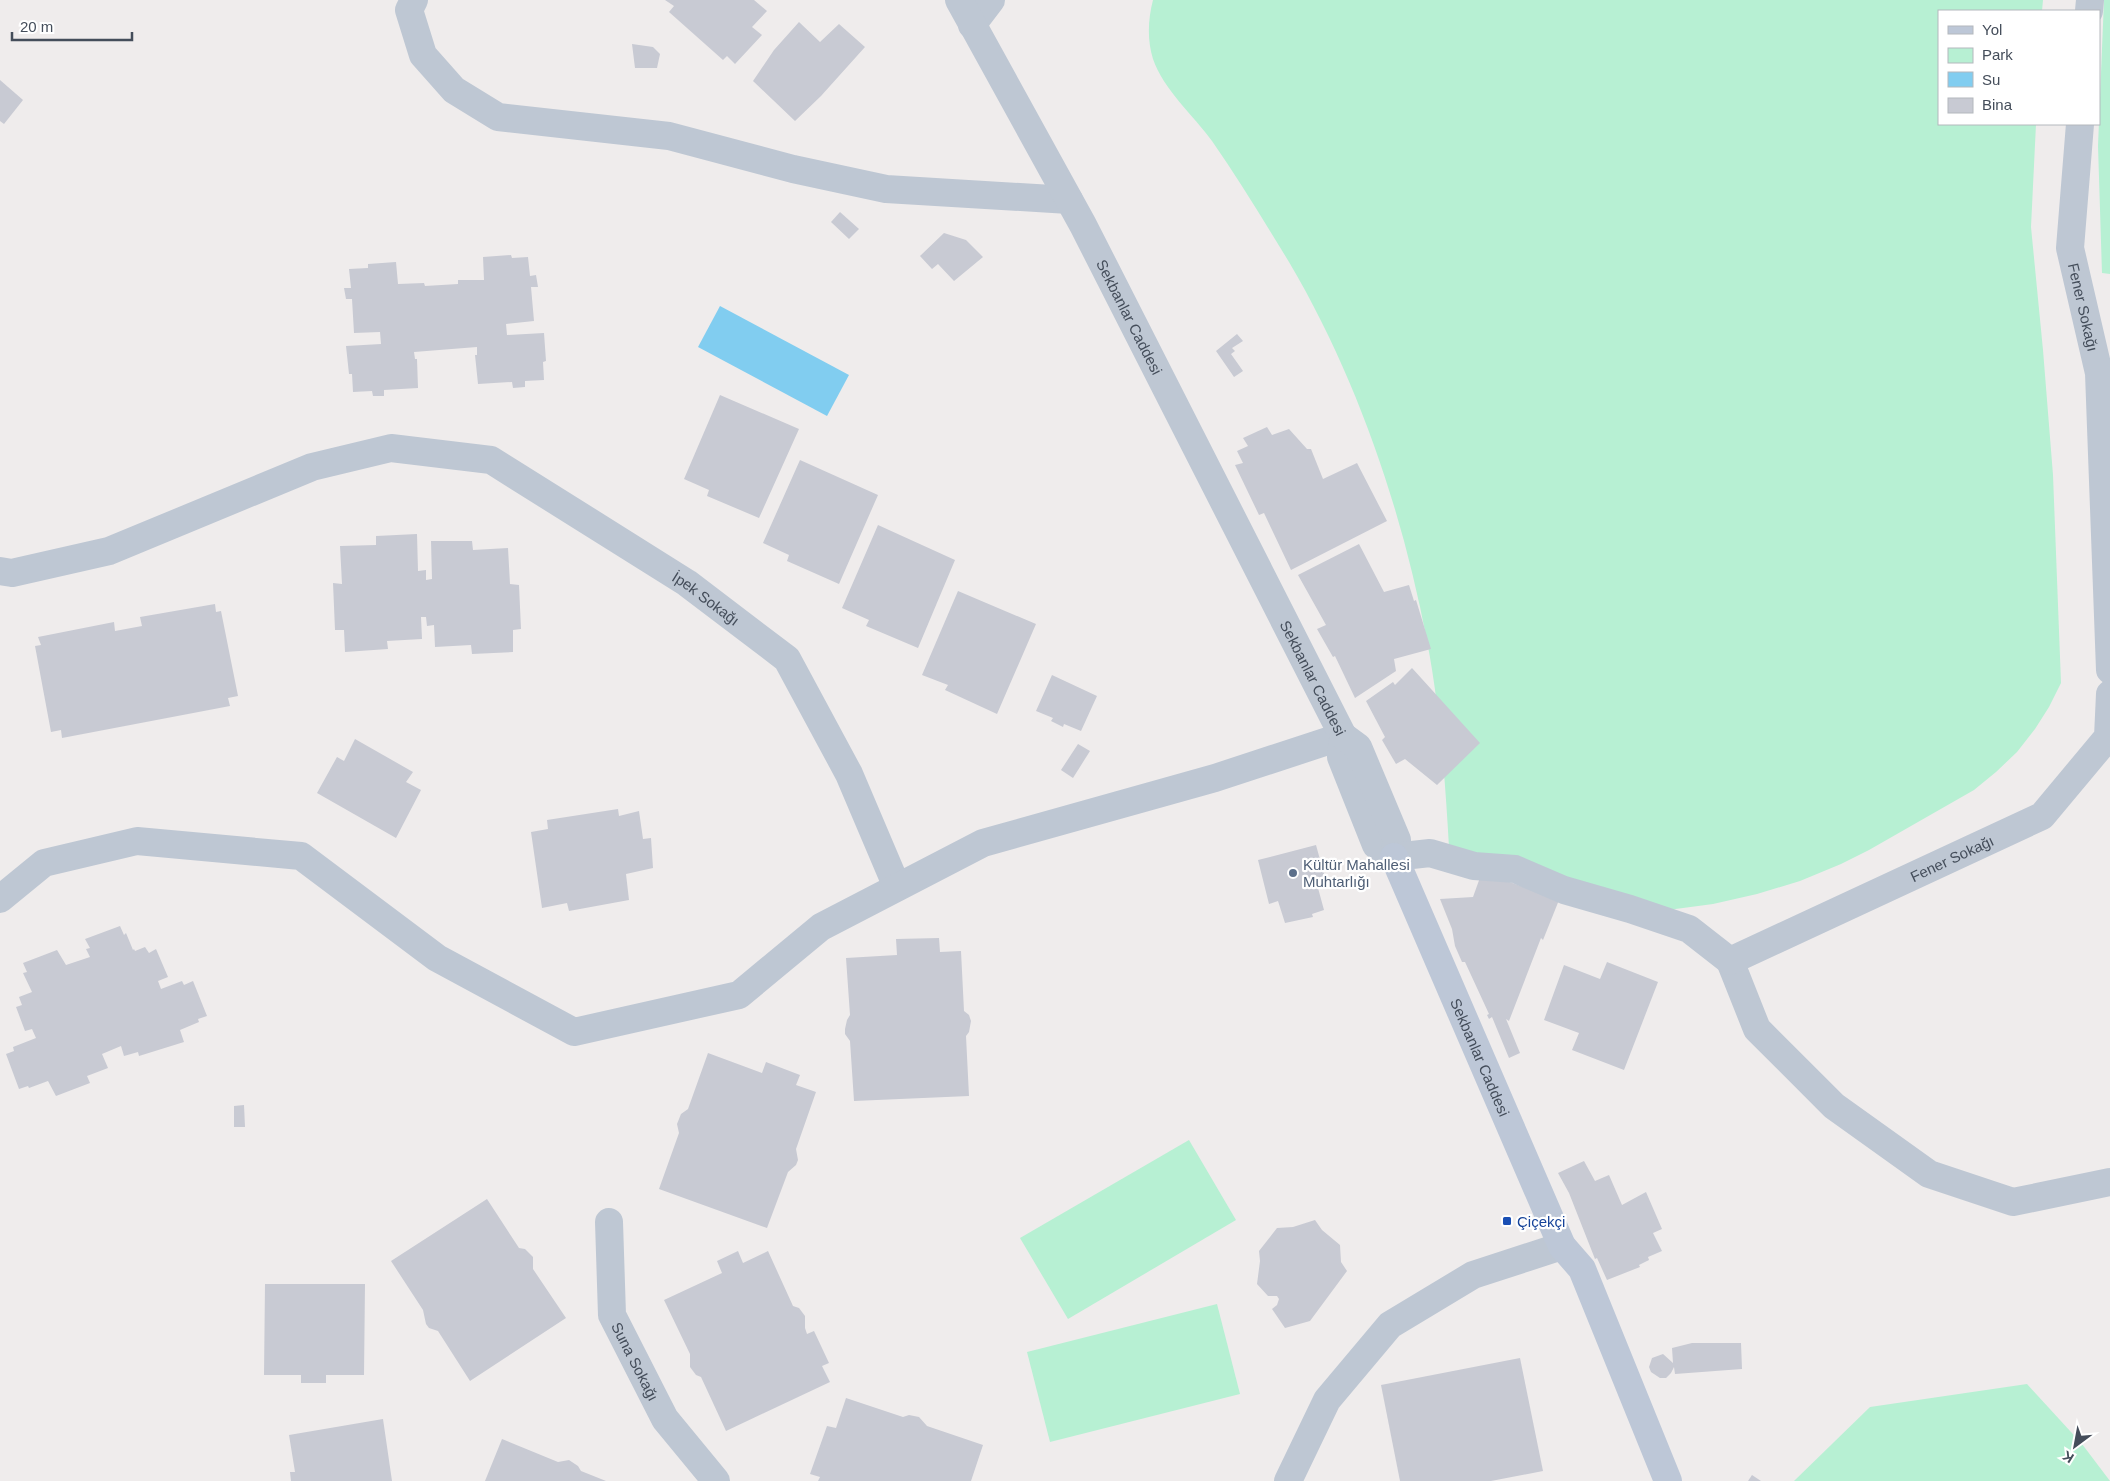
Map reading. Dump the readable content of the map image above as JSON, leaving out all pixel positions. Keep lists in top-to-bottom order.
{
  "streets": {
    "main road": ["Sekbanlar Caddesi"],
    "street": ["Fener Sokağı", "İpek Sokağı", "Suna Sokağı"]
  },
  "places": {
    "other": ["Kültür Mahallesi Muhtarlığı"],
    "transit": ["Çiçekçi"]
  },
  "legend": [
    "Yol",
    "Park",
    "Su",
    "Bina"
  ],
  "scale_bar": "20 m",
  "north": "bottom left"
}
